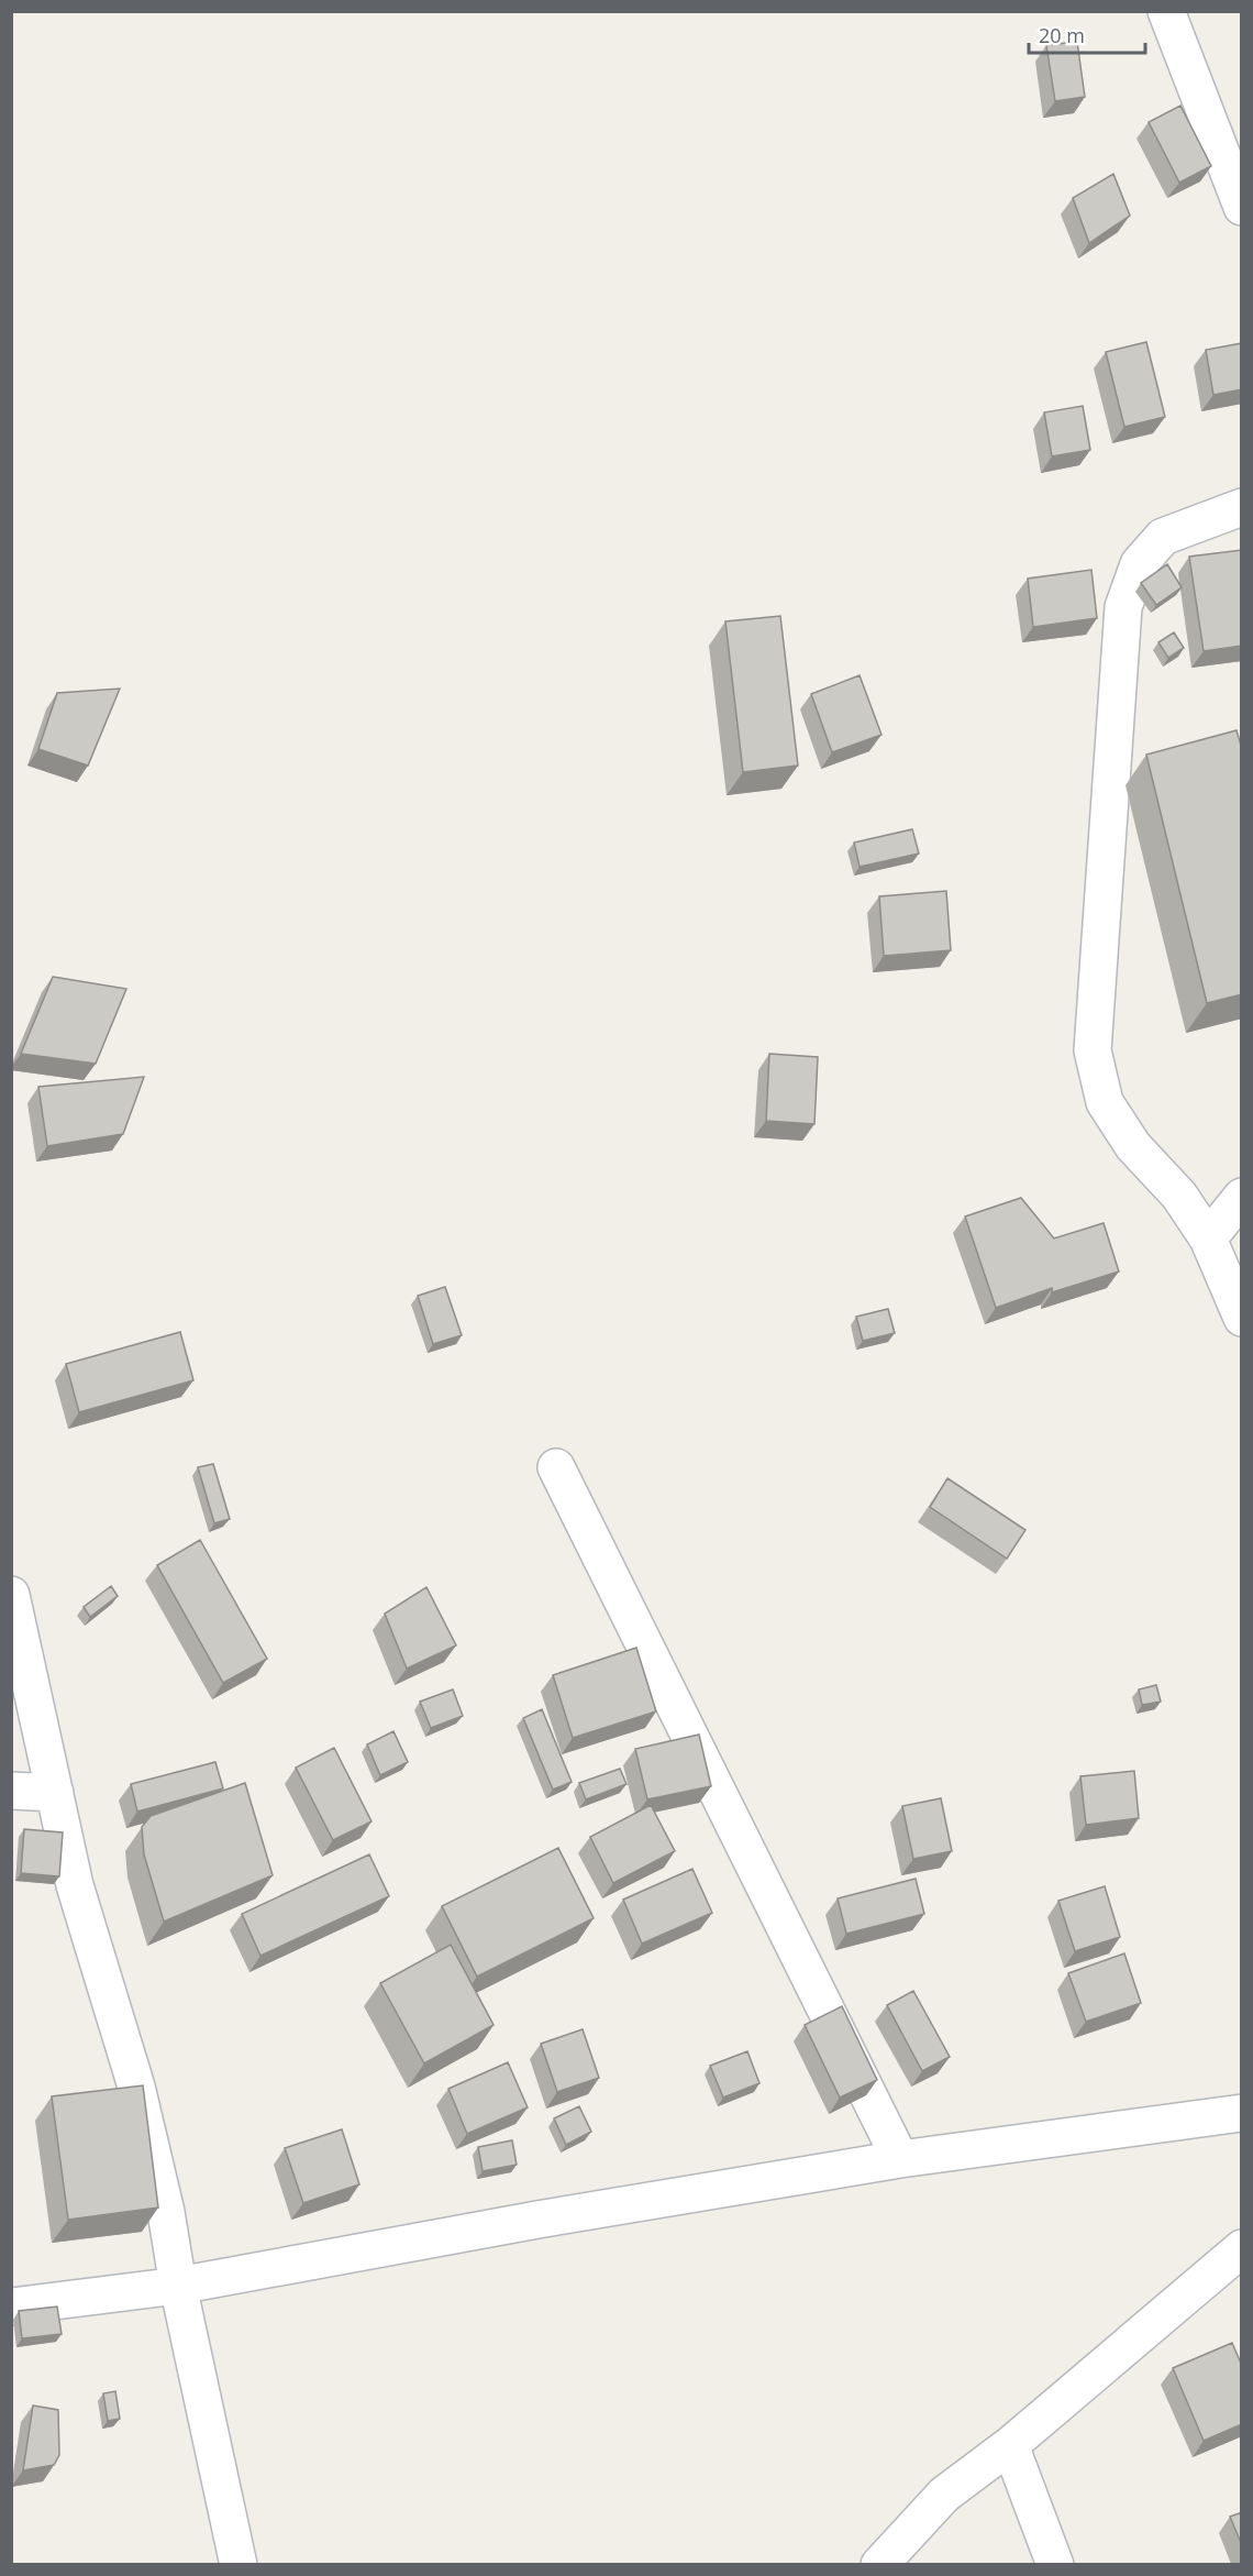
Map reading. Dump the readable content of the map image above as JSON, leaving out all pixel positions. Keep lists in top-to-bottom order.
{
  "scale_bar": "20 m"
}
